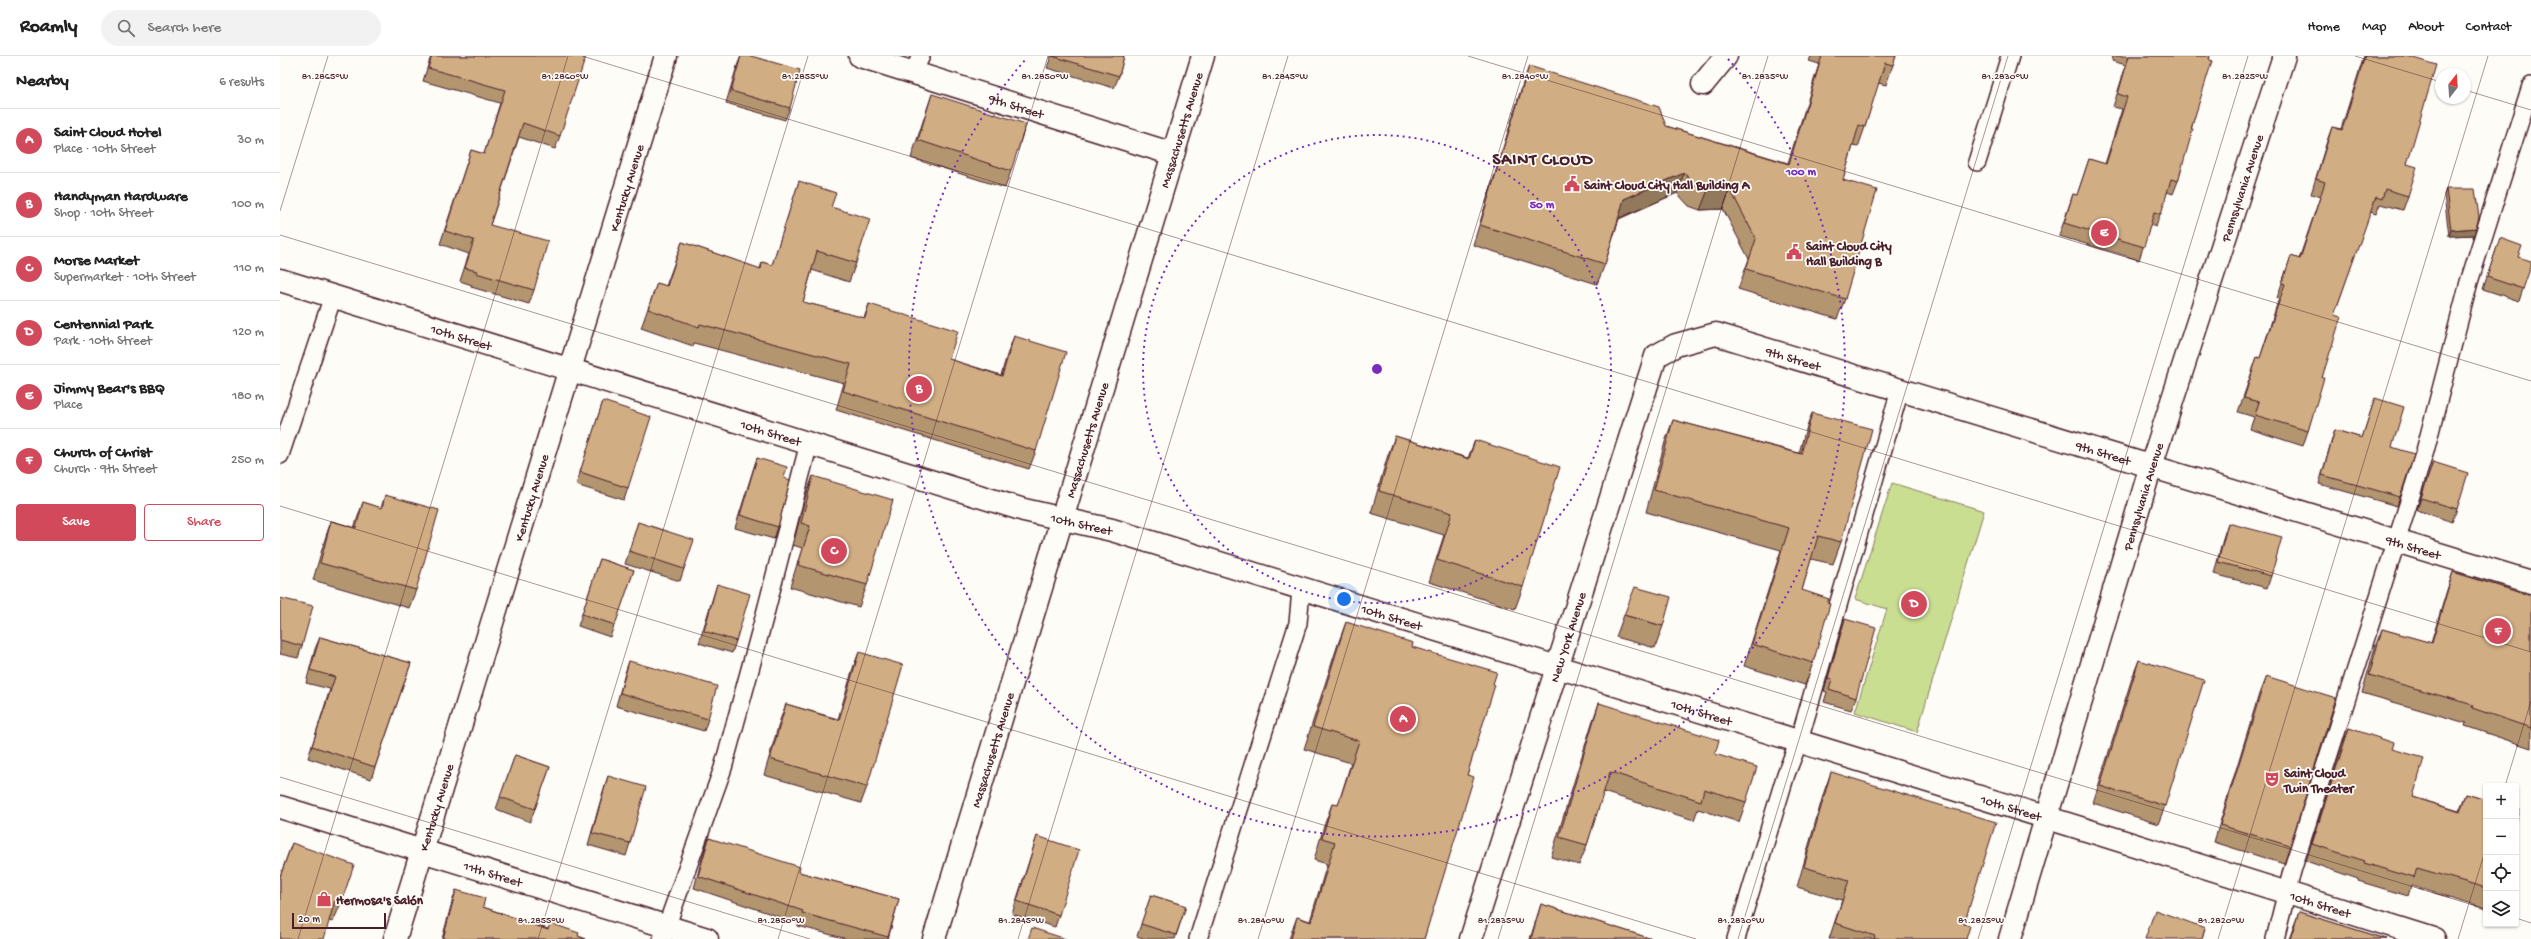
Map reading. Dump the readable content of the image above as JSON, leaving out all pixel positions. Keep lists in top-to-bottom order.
{
  "streets": {
    "street": [
      "9th Street",
      "Massachusetts Avenue",
      "Kentucky Avenue",
      "Pennsylvania Avenue",
      "10th Street",
      "New York Avenue",
      "11th Street"
    ]
  },
  "crossings": [
    ["9th Street", "Massachusetts Avenue"],
    ["9th Street", "Pennsylvania Avenue"],
    ["9th Street", "New York Avenue"],
    ["Massachusetts Avenue", "10th Street"],
    ["Kentucky Avenue", "10th Street"],
    ["Kentucky Avenue", "11th Street"],
    ["Pennsylvania Avenue", "10th Street"],
    ["10th Street", "New York Avenue"]
  ],
  "districts": ["SAINT CLOUD"],
  "places": {
    "public building": ["Saint Cloud City Hall Building A", "Saint Cloud City Hall Building B"],
    "theatre": ["Saint Cloud Twin Theater"],
    "shop": ["Hermosa's Salón"]
  },
  "scale_bar": "20 m",
  "north": "top",
  "page": {
    "header": "Roamly",
    "search": "Search here",
    "nav": [
      "Home",
      "Map",
      "About",
      "Contact"
    ],
    "heading": ["Nearby", "6 results"],
    "list": [
      {
        "mark": "A",
        "name": "Saint Cloud Hotel",
        "note": "Place · 10th Street",
        "value": "30 m"
      },
      {
        "mark": "B",
        "name": "Handyman Hardware",
        "note": "Shop · 10th Street",
        "value": "100 m"
      },
      {
        "mark": "C",
        "name": "Morse Market",
        "note": "Supermarket · 10th Street",
        "value": "110 m"
      },
      {
        "mark": "D",
        "name": "Centennial Park",
        "note": "Park · 10th Street",
        "value": "120 m"
      },
      {
        "mark": "E",
        "name": "Jimmy Bear's BBQ",
        "note": "Place",
        "value": "180 m"
      },
      {
        "mark": "F",
        "name": "Church of Christ",
        "note": "Church · 9th Street",
        "value": "250 m"
      }
    ],
    "pins": [
      "E",
      "B",
      "C",
      "D",
      "F",
      "A"
    ],
    "buttons": ["Save", "Share"],
    "map_buttons": ["+", "−"],
    "scale": "20 m"
  },
  "coordinates": [
    "81.2865°W",
    "81.2860°W",
    "81.2855°W",
    "81.2850°W",
    "81.2845°W",
    "81.2840°W",
    "81.2835°W",
    "81.2830°W",
    "81.2825°W",
    "81.2820°W"
  ],
  "rings": ["100 m", "50 m"]
}
